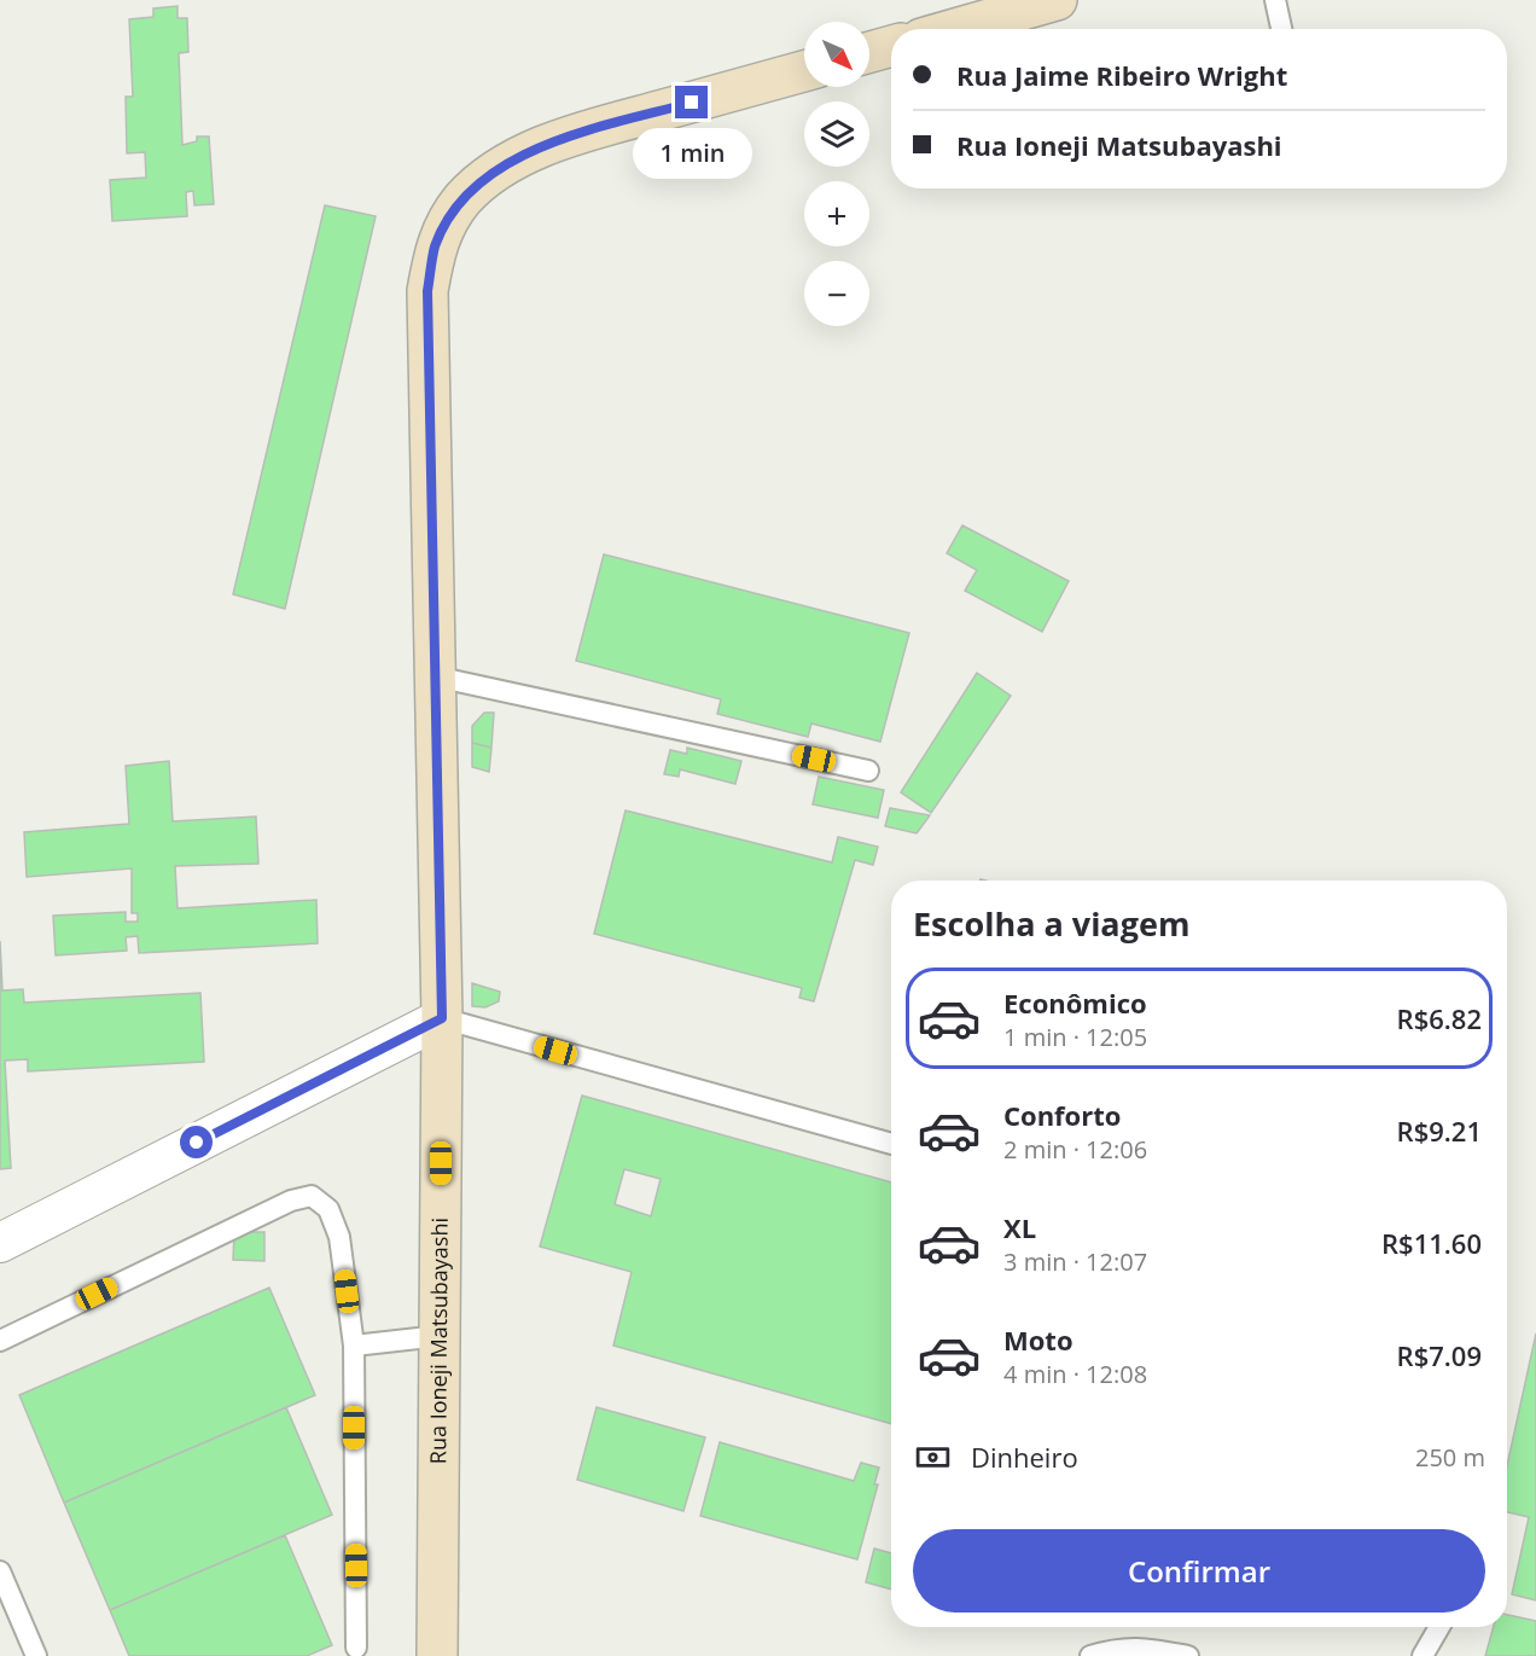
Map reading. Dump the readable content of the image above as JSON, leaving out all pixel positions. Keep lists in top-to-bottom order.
{
  "streets": {
    "main road": ["Rua Ioneji Matsubayashi"]
  },
  "north": "bottom right",
  "page": {
    "map_buttons": ["+", "−"],
    "banner": ["Rua Jaime Ribeiro Wright", "Rua Ioneji Matsubayashi"],
    "bubble": "1 min",
    "heading": "Escolha a viagem",
    "list": [
      {
        "name": "Econômico",
        "note": "1 min · 12:05",
        "value": "R$6.82"
      },
      {
        "name": "Conforto",
        "note": "2 min · 12:06",
        "value": "R$9.21"
      },
      {
        "name": "XL",
        "note": "3 min · 12:07",
        "value": "R$11.60"
      },
      {
        "name": "Moto",
        "note": "4 min · 12:08",
        "value": "R$7.09"
      }
    ],
    "pay": ["Dinheiro", "250 m"],
    "buttons": "Confirmar"
  }
}
